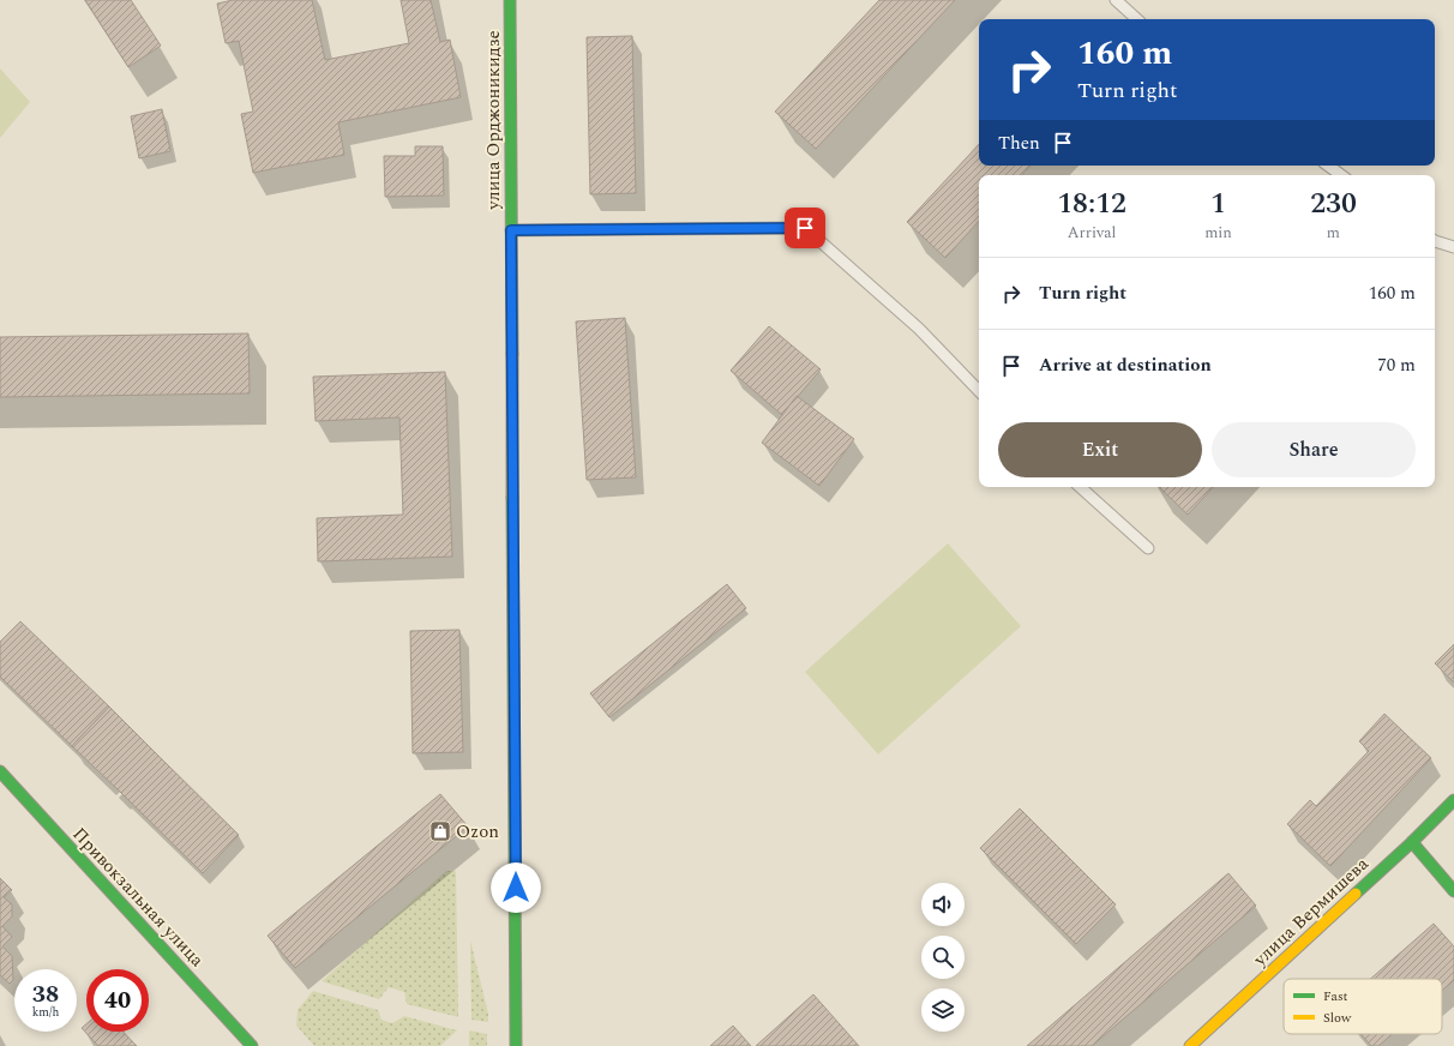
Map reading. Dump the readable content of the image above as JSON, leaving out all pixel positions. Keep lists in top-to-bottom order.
{
  "streets": {
    "street": ["улица Орджоникидзе", "Привокзальная улица", "улица Вермишева"]
  },
  "places": {
    "shop": ["Ozon"]
  },
  "legend": ["Fast", "Slow"],
  "page": {
    "turn": ["160 m", "Turn right"],
    "then": "Then",
    "eta": [
      "18:12",
      "Arrival",
      "1",
      "min",
      "230",
      "m"
    ],
    "list": [
      {
        "name": "Turn right",
        "value": "160 m"
      },
      {
        "name": "Arrive at destination",
        "value": "70 m"
      }
    ],
    "buttons": ["Exit", "Share"],
    "speed": "38 km/h",
    "limit": "40"
  }
}
